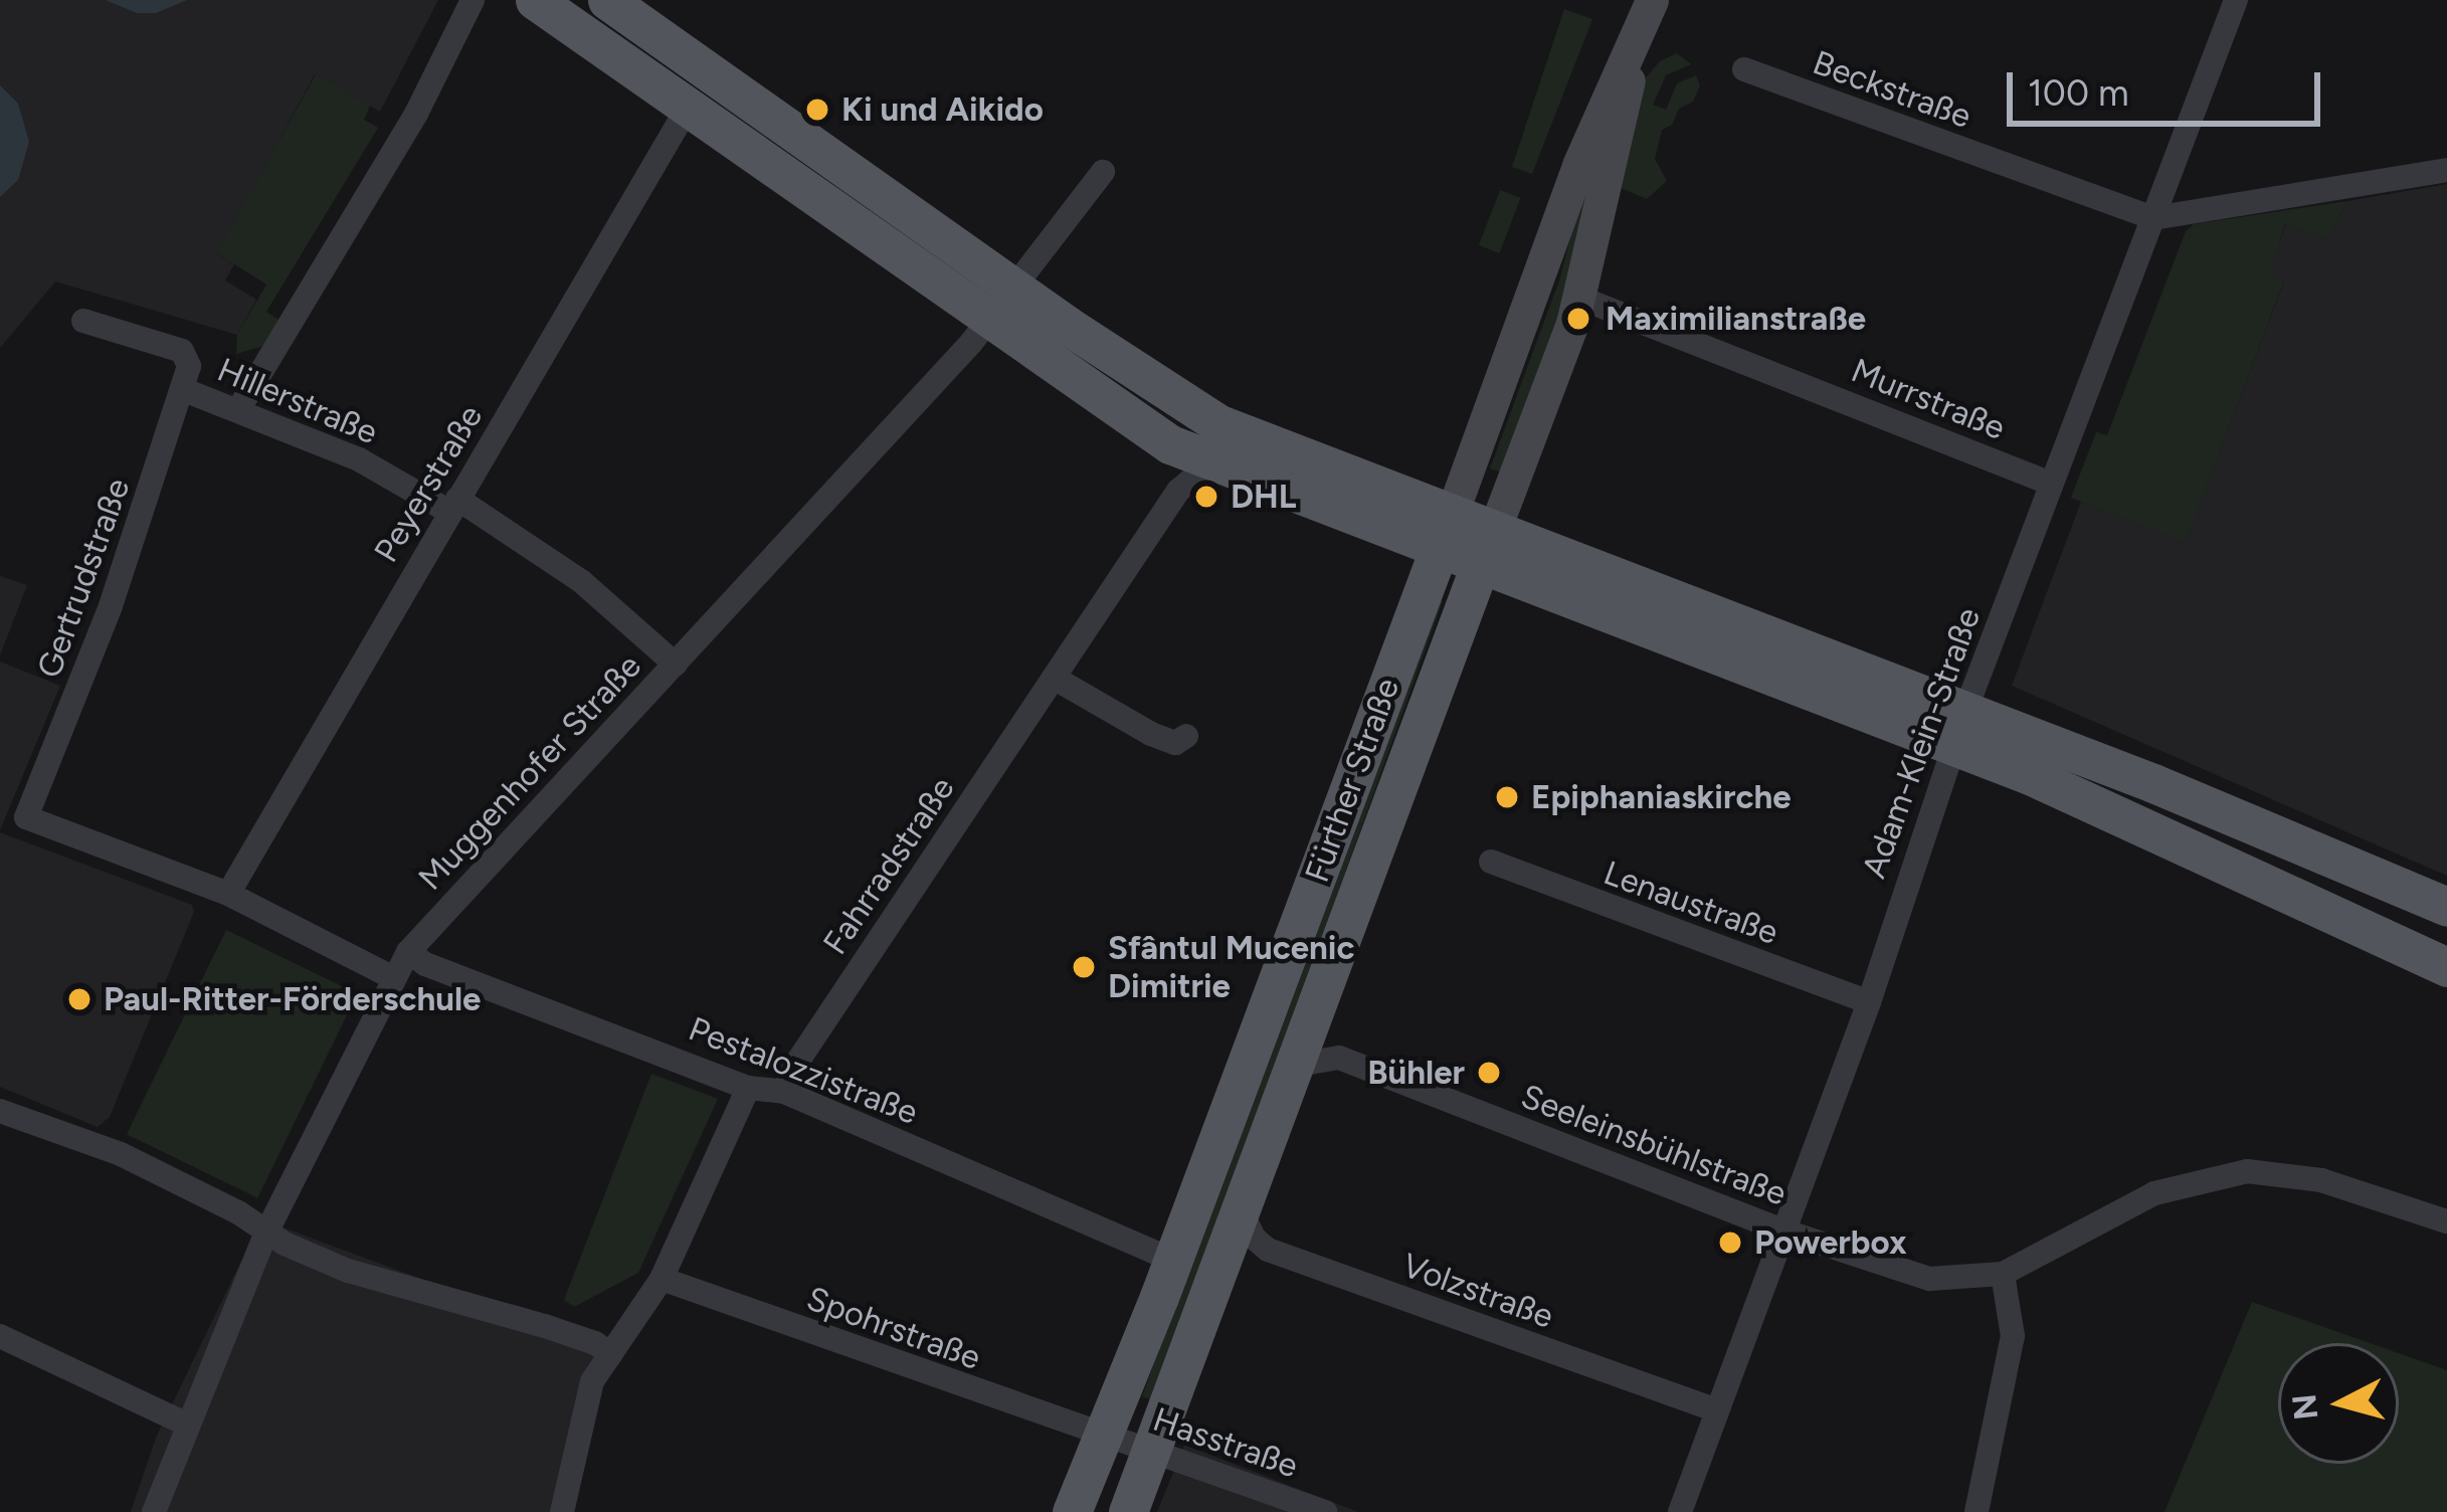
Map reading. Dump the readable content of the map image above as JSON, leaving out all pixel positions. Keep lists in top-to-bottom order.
{
  "streets": {
    "main road": ["Fürther Straße"],
    "street": [
      "Beckstraße",
      "Murrstraße",
      "Hillerstraße",
      "Peyerstraße",
      "Gertrudstraße",
      "Adam-Klein-Straße",
      "Muggenhofer Straße",
      "Fahrradstraße",
      "Lenaustraße",
      "Pestalozzistraße",
      "Seeleinsbühlstraße",
      "Volzstraße",
      "Spohrstraße",
      "Hasstraße"
    ]
  },
  "crossings": [
    ["Beckstraße", "Adam-Klein-Straße"],
    ["Murrstraße", "Adam-Klein-Straße"],
    ["Murrstraße", "Fürther Straße"],
    ["Hillerstraße", "Peyerstraße"],
    ["Hillerstraße", "Gertrudstraße"],
    ["Hillerstraße", "Muggenhofer Straße"],
    ["Peyerstraße", "Gertrudstraße"],
    ["Adam-Klein-Straße", "Lenaustraße"],
    ["Adam-Klein-Straße", "Seeleinsbühlstraße"],
    ["Adam-Klein-Straße", "Volzstraße"],
    ["Muggenhofer Straße", "Pestalozzistraße"],
    ["Fürther Straße", "Pestalozzistraße"],
    ["Fürther Straße", "Seeleinsbühlstraße"],
    ["Fürther Straße", "Volzstraße"],
    ["Fürther Straße", "Spohrstraße"],
    ["Fürther Straße", "Hasstraße"],
    ["Fahrradstraße", "Pestalozzistraße"],
    ["Spohrstraße", "Hasstraße"]
  ],
  "places": [
    "Ki und Aikido",
    "Maximilianstraße",
    "DHL",
    "Epiphaniaskirche",
    "Sfântul Mucenic Dimitrie",
    "Paul-Ritter-Förderschule",
    "Bühler",
    "Powerbox"
  ],
  "scale_bar": "100 m",
  "north": "left"
}
